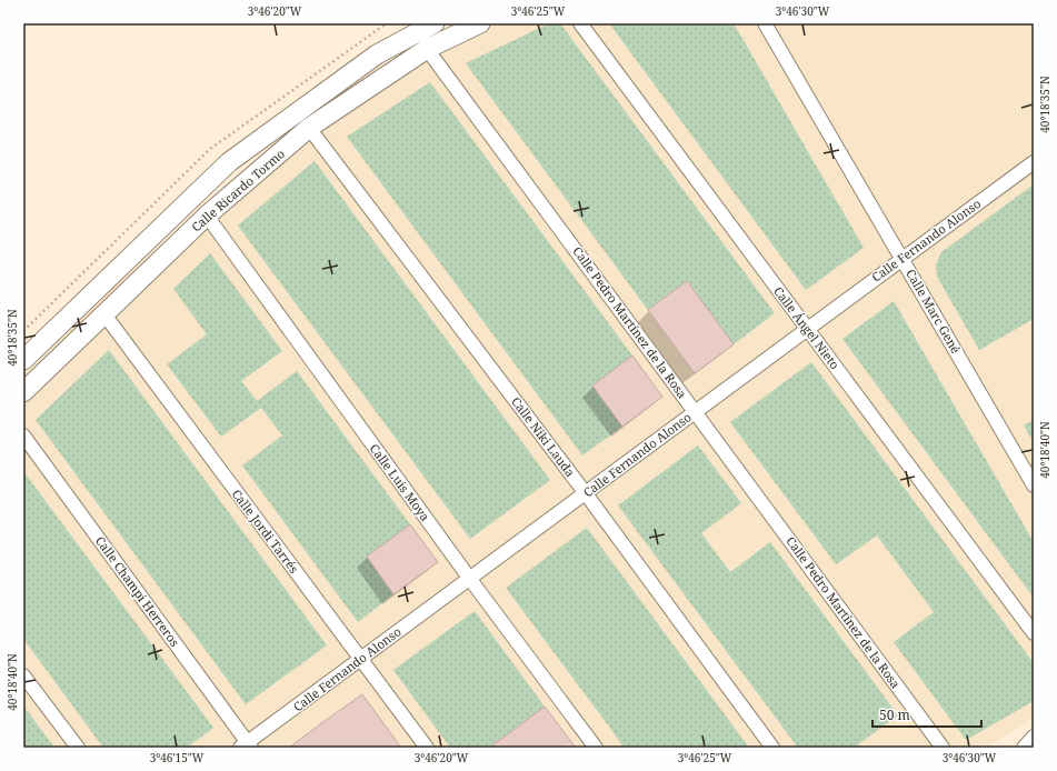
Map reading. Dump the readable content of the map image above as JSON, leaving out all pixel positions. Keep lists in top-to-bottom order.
{
  "streets": {
    "street": [
      "Calle Ricardo Tormo",
      "Calle Fernando Alonso",
      "Calle Marc Gené",
      "Calle Pedro Martínez de la Rosa",
      "Calle Ángel Nieto",
      "Calle Niki Lauda",
      "Calle Luis Moya",
      "Calle Jordi Tarrés",
      "Calle Champi Herreros"
    ]
  },
  "crossings": [
    ["Calle Ricardo Tormo", "Calle Pedro Martínez de la Rosa"],
    ["Calle Ricardo Tormo", "Calle Niki Lauda"],
    ["Calle Ricardo Tormo", "Calle Luis Moya"],
    ["Calle Ricardo Tormo", "Calle Jordi Tarrés"],
    ["Calle Fernando Alonso", "Calle Marc Gené"],
    ["Calle Fernando Alonso", "Calle Pedro Martínez de la Rosa"],
    ["Calle Fernando Alonso", "Calle Ángel Nieto"],
    ["Calle Fernando Alonso", "Calle Niki Lauda"],
    ["Calle Fernando Alonso", "Calle Luis Moya"],
    ["Calle Fernando Alonso", "Calle Jordi Tarrés"],
    ["Calle Fernando Alonso", "Calle Champi Herreros"]
  ],
  "scale_bar": "50 m",
  "coordinates": [
    "3°46'20\"W",
    "3°46'25\"W",
    "3°46'30\"W",
    "40°18'35\"N",
    "40°18'40\"N",
    "3°46'15\"W"
  ]
}
